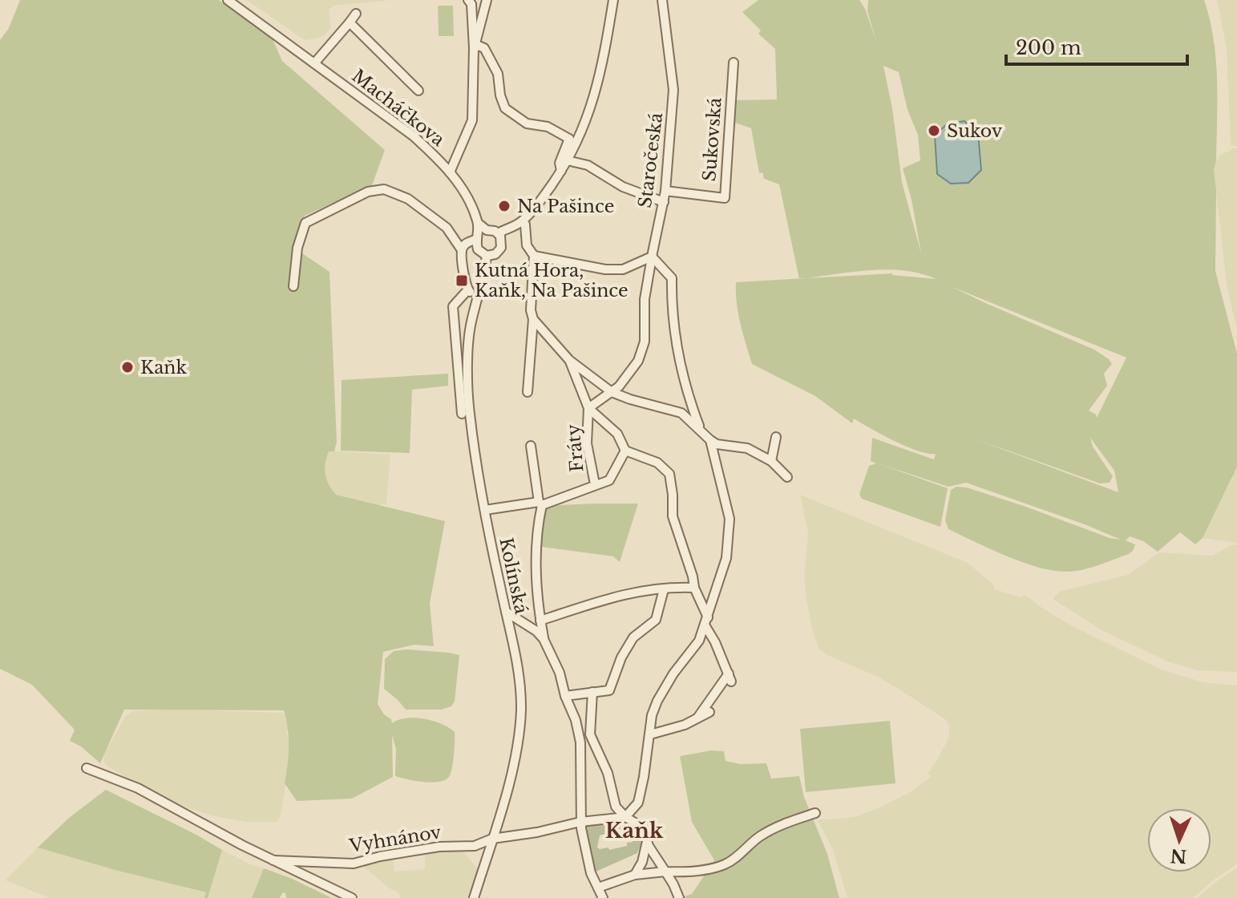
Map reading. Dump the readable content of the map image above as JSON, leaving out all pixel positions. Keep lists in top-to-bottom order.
{
  "streets": {
    "street": [
      "Macháčkova",
      "Sukovská",
      "Staročeská",
      "Fráty",
      "Kolínská",
      "Vyhnánov"
    ]
  },
  "crossings": [
    ["Sukovská", "Staročeská"],
    ["Staročeská", "Fráty"],
    ["Fráty", "Kolínská"],
    ["Kolínská", "Vyhnánov"]
  ],
  "districts": ["Kaňk"],
  "places": {
    "other": ["Sukov", "Na Pašince", "Kaňk"],
    "transit": ["Kutná Hora, Kaňk, Na Pašince"]
  },
  "scale_bar": "200 m",
  "north": "bottom"
}
